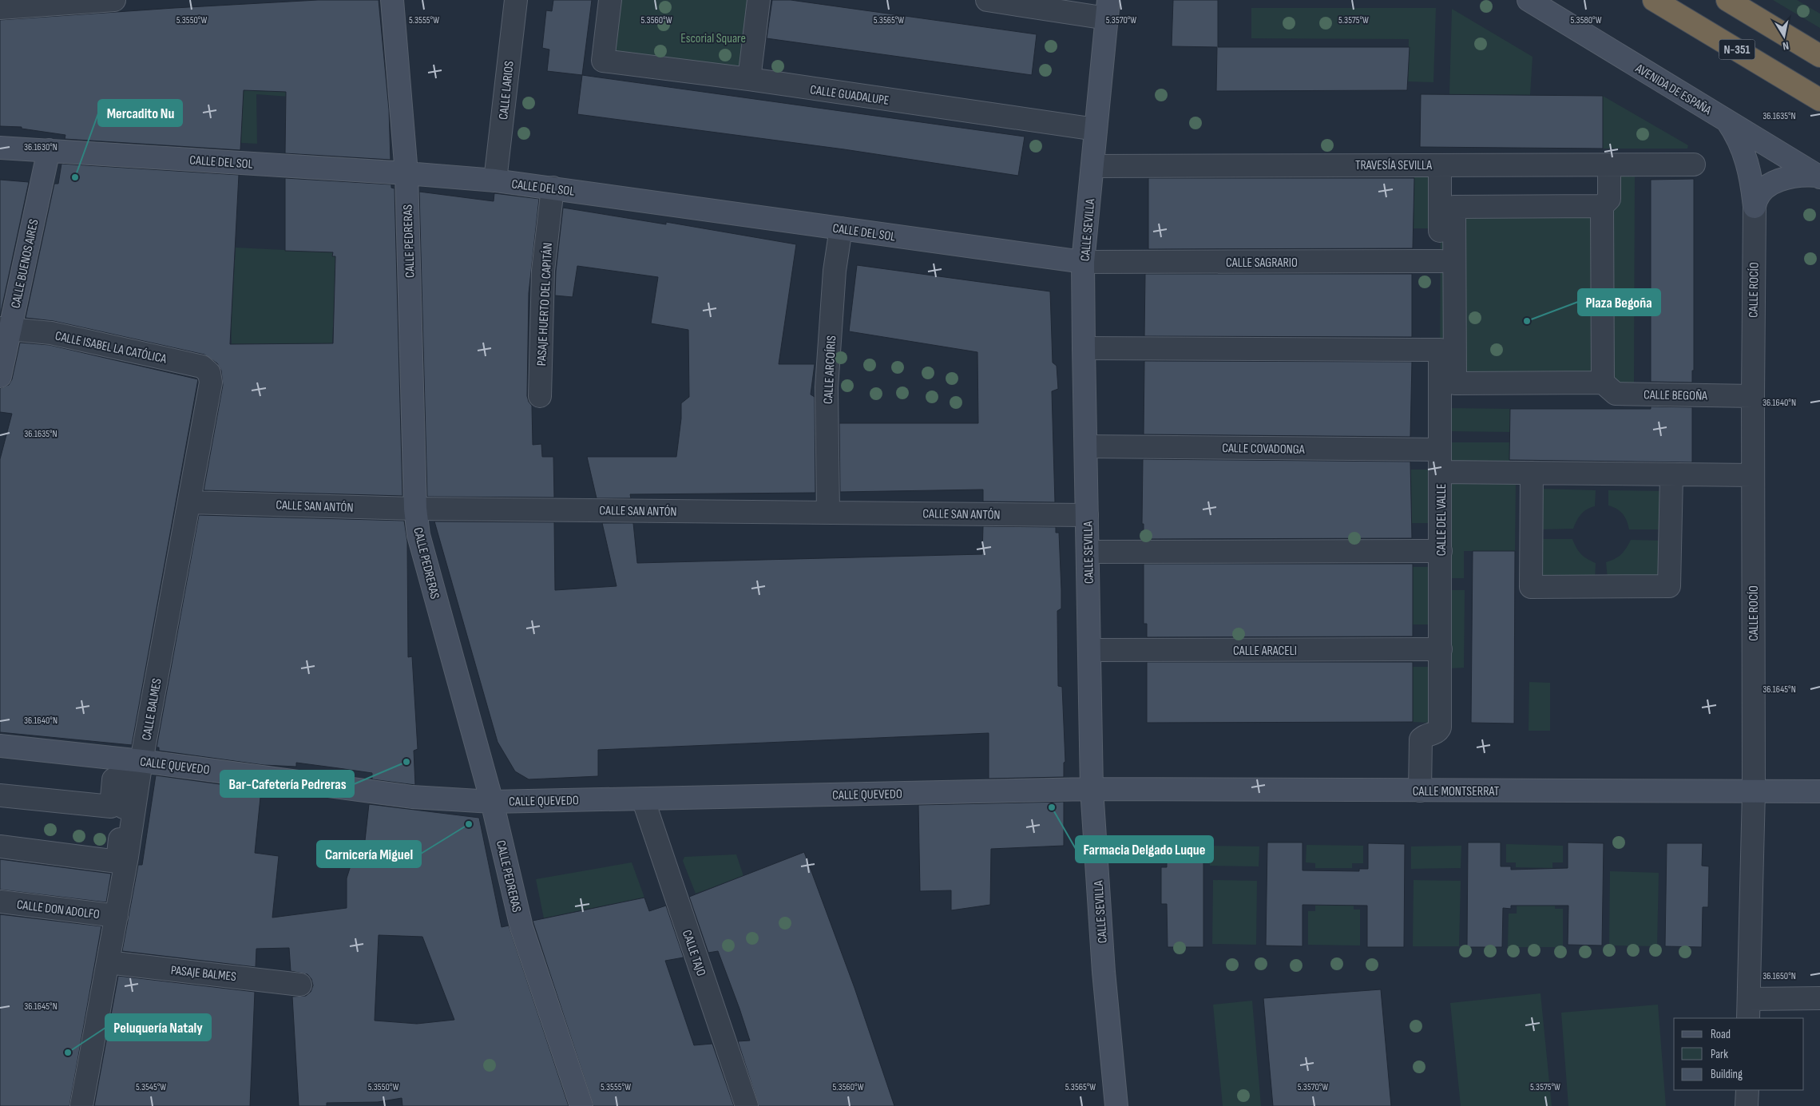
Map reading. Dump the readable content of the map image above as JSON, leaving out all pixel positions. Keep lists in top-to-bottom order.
{
  "streets": {
    "highway": ["N-351"],
    "main road": [
      "AVENIDA DE ESPAÑA",
      "CALLE DEL SOL",
      "CALLE SEVILLA",
      "CALLE PEDRERAS",
      "CALLE BUENOS AIRES",
      "CALLE QUEVEDO",
      "CALLE MONTSERRAT"
    ],
    "street": [
      "CALLE LARIOS",
      "CALLE GUADALUPE",
      "TRAVESÍA SEVILLA",
      "CALLE SAGRARIO",
      "CALLE ROCÍO",
      "PASAJE HUERTO DEL CAPITÁN",
      "CALLE ISABEL LA CATÓLICA",
      "CALLE ARCOÍRIS",
      "CALLE BEGOÑA",
      "CALLE COVADONGA",
      "CALLE SAN ANTÓN",
      "CALLE DEL VALLE",
      "CALLE ARACELI",
      "CALLE BALMES",
      "CALLE DON ADOLFO",
      "CALLE TAJO",
      "PASAJE BALMES"
    ]
  },
  "crossings": [
    ["CALLE LARIOS", "CALLE DEL SOL"],
    ["CALLE GUADALUPE", "CALLE SEVILLA"],
    ["CALLE DEL SOL", "CALLE SEVILLA"],
    ["CALLE DEL SOL", "CALLE PEDRERAS"],
    ["CALLE DEL SOL", "CALLE SAGRARIO"],
    ["CALLE DEL SOL", "CALLE BUENOS AIRES"],
    ["CALLE DEL SOL", "PASAJE HUERTO DEL CAPITÁN"],
    ["CALLE DEL SOL", "CALLE ARCOÍRIS"],
    ["TRAVESÍA SEVILLA", "CALLE SEVILLA"],
    ["TRAVESÍA SEVILLA", "CALLE DEL VALLE"],
    ["CALLE SEVILLA", "CALLE SAGRARIO"],
    ["CALLE SEVILLA", "CALLE COVADONGA"],
    ["CALLE SEVILLA", "CALLE SAN ANTÓN"],
    ["CALLE SEVILLA", "CALLE ARACELI"],
    ["CALLE SEVILLA", "CALLE QUEVEDO"],
    ["CALLE SEVILLA", "CALLE MONTSERRAT"],
    ["CALLE PEDRERAS", "CALLE SAN ANTÓN"],
    ["CALLE PEDRERAS", "CALLE QUEVEDO"],
    ["CALLE SAGRARIO", "CALLE DEL VALLE"],
    ["CALLE BUENOS AIRES", "CALLE ISABEL LA CATÓLICA"],
    ["CALLE ROCÍO", "CALLE BEGOÑA"],
    ["CALLE ROCÍO", "CALLE MONTSERRAT"],
    ["CALLE ISABEL LA CATÓLICA", "CALLE BALMES"],
    ["CALLE ARCOÍRIS", "CALLE SAN ANTÓN"],
    ["CALLE COVADONGA", "CALLE DEL VALLE"],
    ["CALLE SAN ANTÓN", "CALLE BALMES"],
    ["CALLE DEL VALLE", "CALLE ARACELI"],
    ["CALLE DEL VALLE", "CALLE MONTSERRAT"],
    ["CALLE BALMES", "CALLE QUEVEDO"],
    ["CALLE BALMES", "CALLE DON ADOLFO"],
    ["CALLE BALMES", "PASAJE BALMES"],
    ["CALLE QUEVEDO", "CALLE MONTSERRAT"],
    ["CALLE QUEVEDO", "CALLE TAJO"]
  ],
  "parks": ["Escorial Square"],
  "places": [
    "Mercadito Nu",
    "Plaza Begoña",
    "Bar-Cafetería Pedreras",
    "Farmacia Delgado Luque",
    "Carnicería Miguel",
    "Peluquería Nataly"
  ],
  "legend": ["Road", "Park", "Building"],
  "north": "bottom",
  "coordinates": [
    "5.3550°W",
    "5.3555°W",
    "5.3560°W",
    "5.3565°W",
    "5.3570°W",
    "5.3575°W",
    "5.3580°W",
    "36.1635°N",
    "36.1630°N",
    "36.1640°N",
    "36.1645°N",
    "36.1650°N",
    "5.3545°W"
  ]
}
